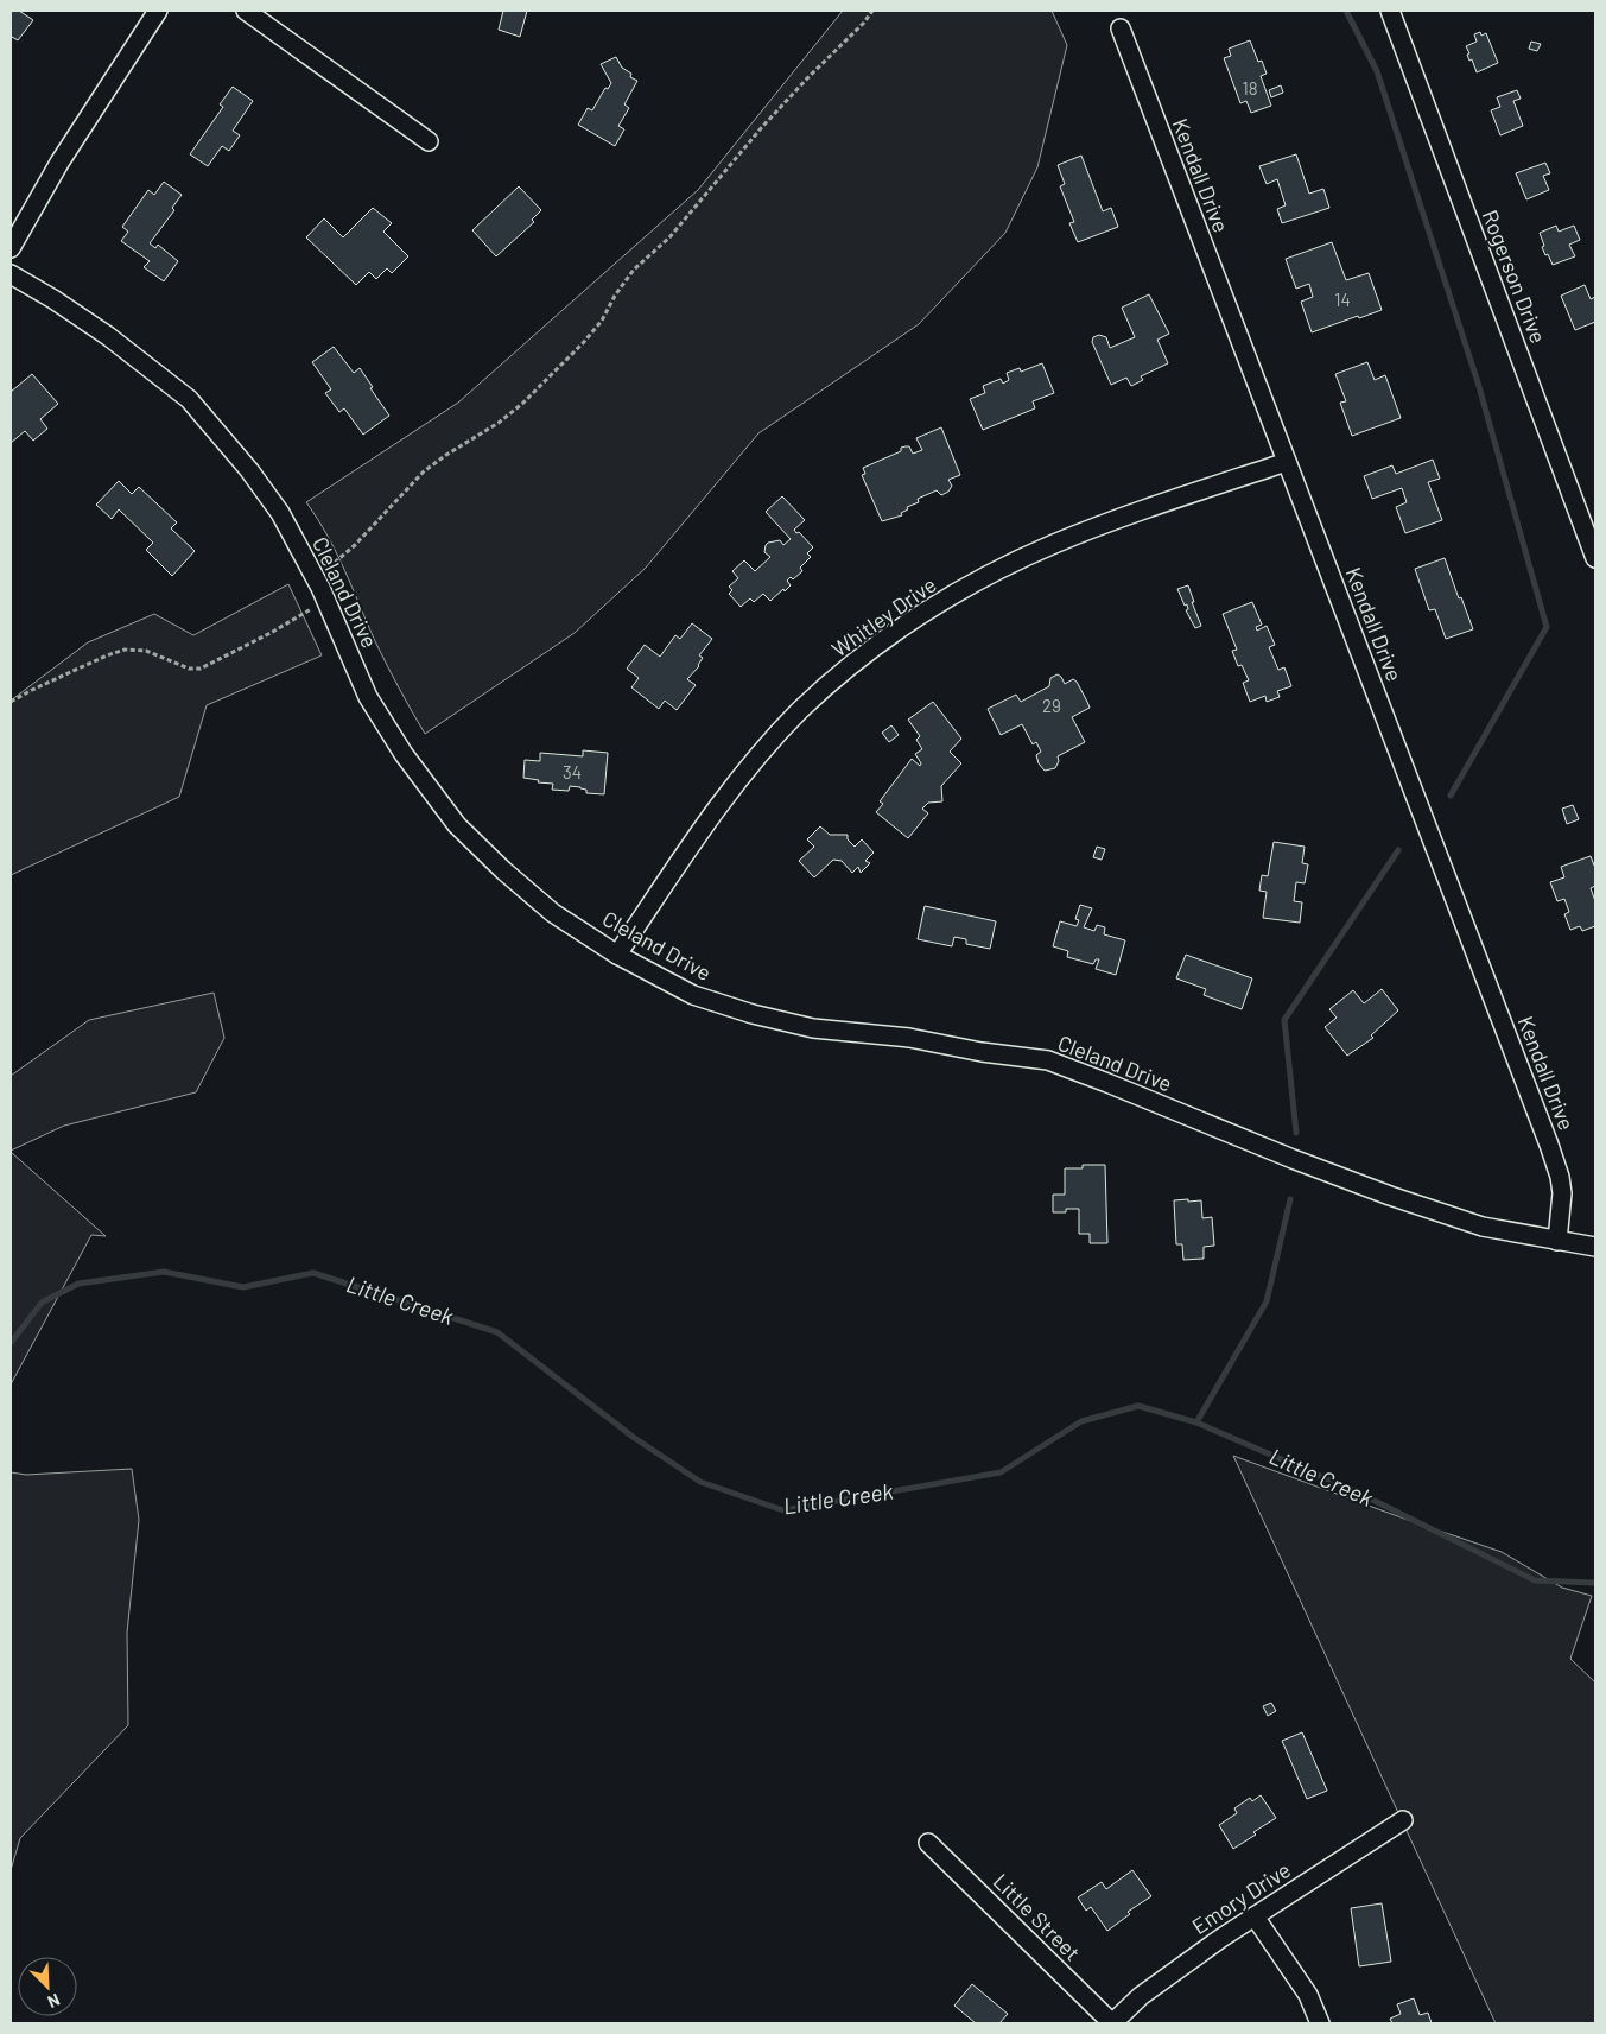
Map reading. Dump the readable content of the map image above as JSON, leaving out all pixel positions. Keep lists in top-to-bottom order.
{
  "streets": {
    "street": [
      "Kendall Drive",
      "Rogerson Drive",
      "Cleland Drive",
      "Whitley Drive",
      "Emory Drive",
      "Little Street"
    ]
  },
  "crossings": [
    ["Kendall Drive", "Cleland Drive"],
    ["Kendall Drive", "Whitley Drive"],
    ["Cleland Drive", "Whitley Drive"],
    ["Emory Drive", "Little Street"]
  ],
  "water": ["Little Creek"],
  "house_numbers": [
    "18",
    "14",
    "29",
    "34"
  ],
  "north": "bottom right"
}
